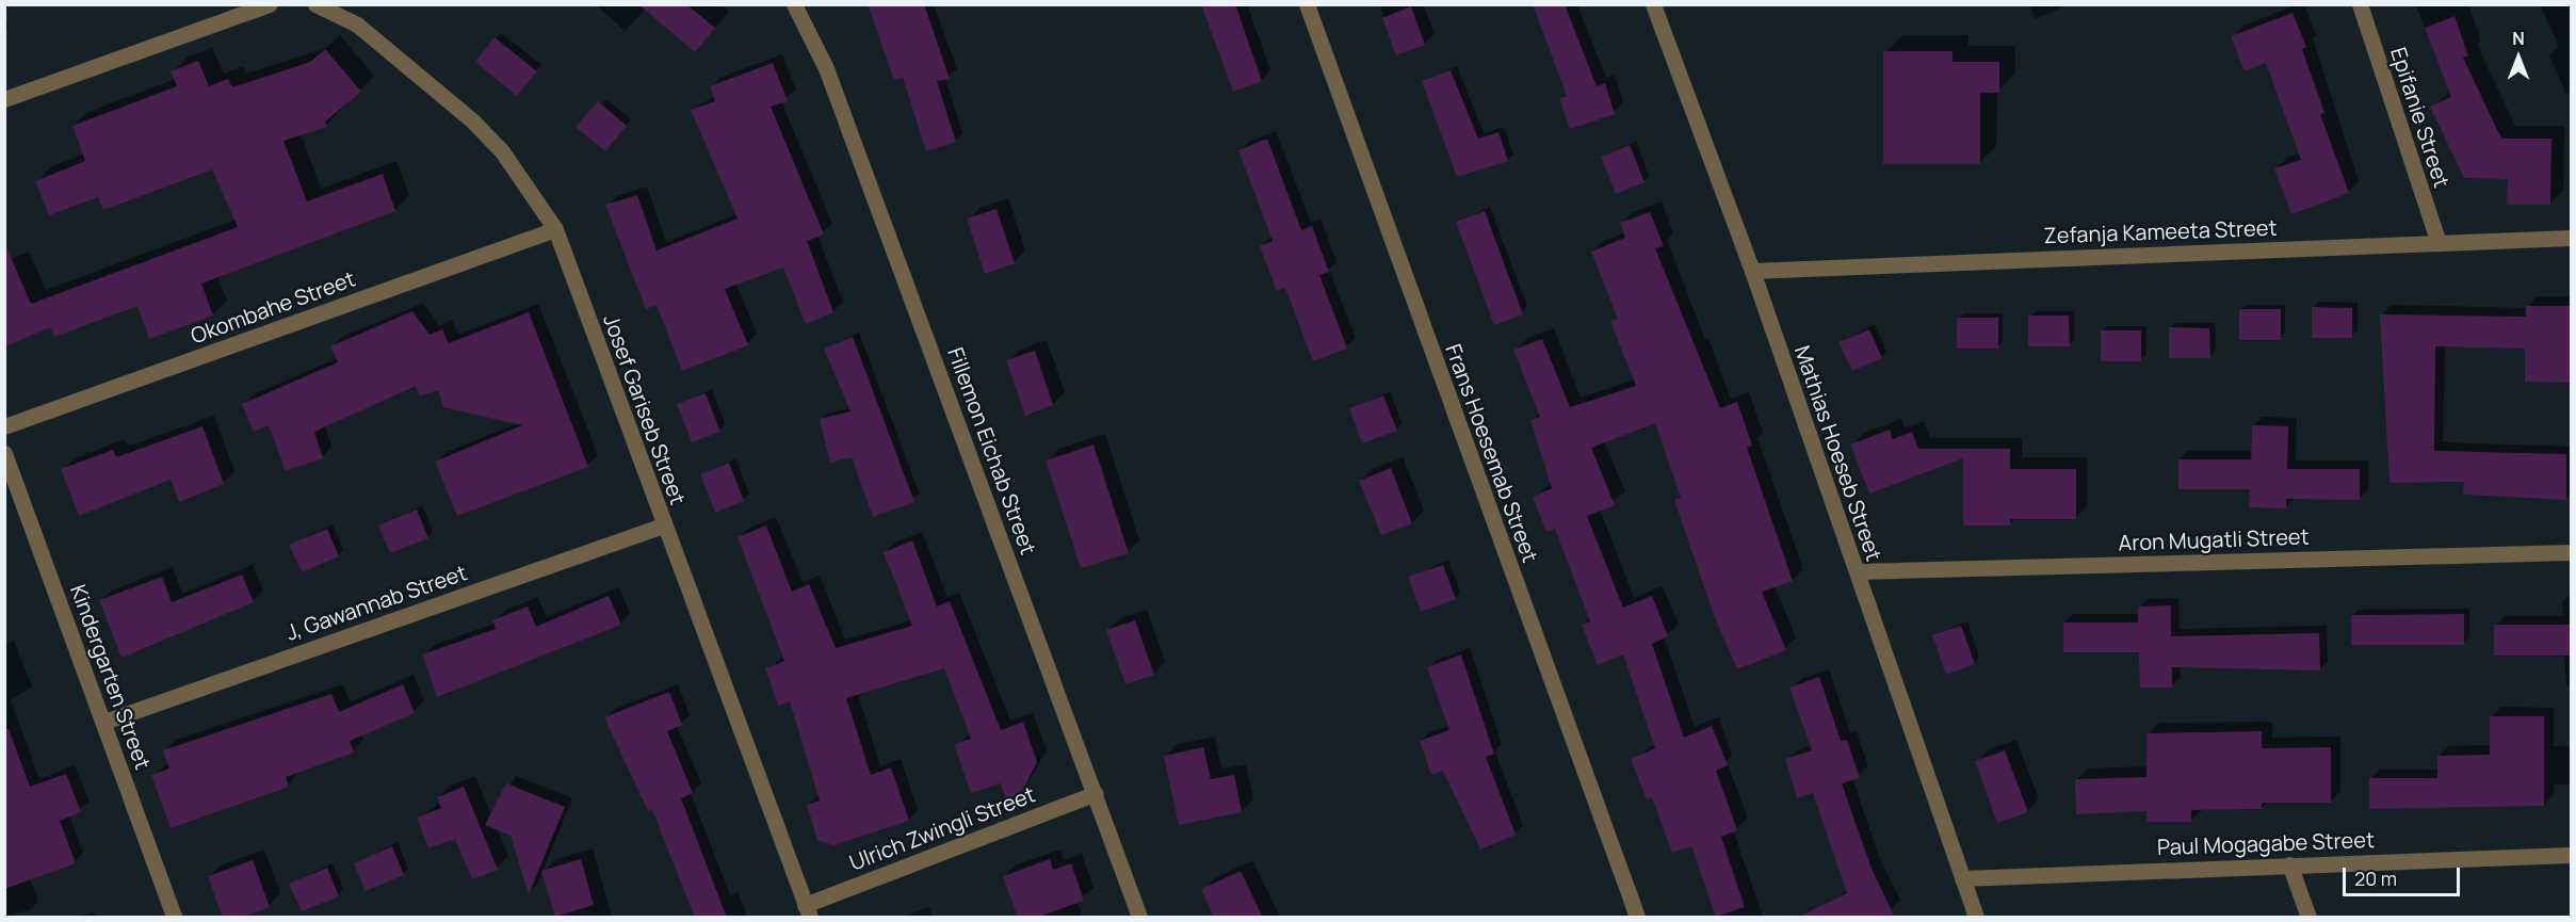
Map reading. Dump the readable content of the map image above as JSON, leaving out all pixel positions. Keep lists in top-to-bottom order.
{
  "streets": {
    "street": [
      "Epifanie Street",
      "Zefanja Kameeta Street",
      "Okombahe Street",
      "Josef Gariseb Street",
      "Fillemon Eichab Street",
      "Frans Hoesemab Street",
      "Mathias Hoeseb Street",
      "Aron Mugatli Street",
      "J, Gawannab Street",
      "Kindergarten Street",
      "Ulrich Zwingli Street",
      "Paul Mogagabe Street"
    ]
  },
  "crossings": [
    ["Epifanie Street", "Zefanja Kameeta Street"],
    ["Zefanja Kameeta Street", "Mathias Hoeseb Street"],
    ["Okombahe Street", "Josef Gariseb Street"],
    ["Josef Gariseb Street", "J, Gawannab Street"],
    ["Josef Gariseb Street", "Ulrich Zwingli Street"],
    ["Fillemon Eichab Street", "Ulrich Zwingli Street"],
    ["Mathias Hoeseb Street", "Aron Mugatli Street"],
    ["Mathias Hoeseb Street", "Paul Mogagabe Street"],
    ["J, Gawannab Street", "Kindergarten Street"]
  ],
  "scale_bar": "20 m",
  "north": "top"
}
